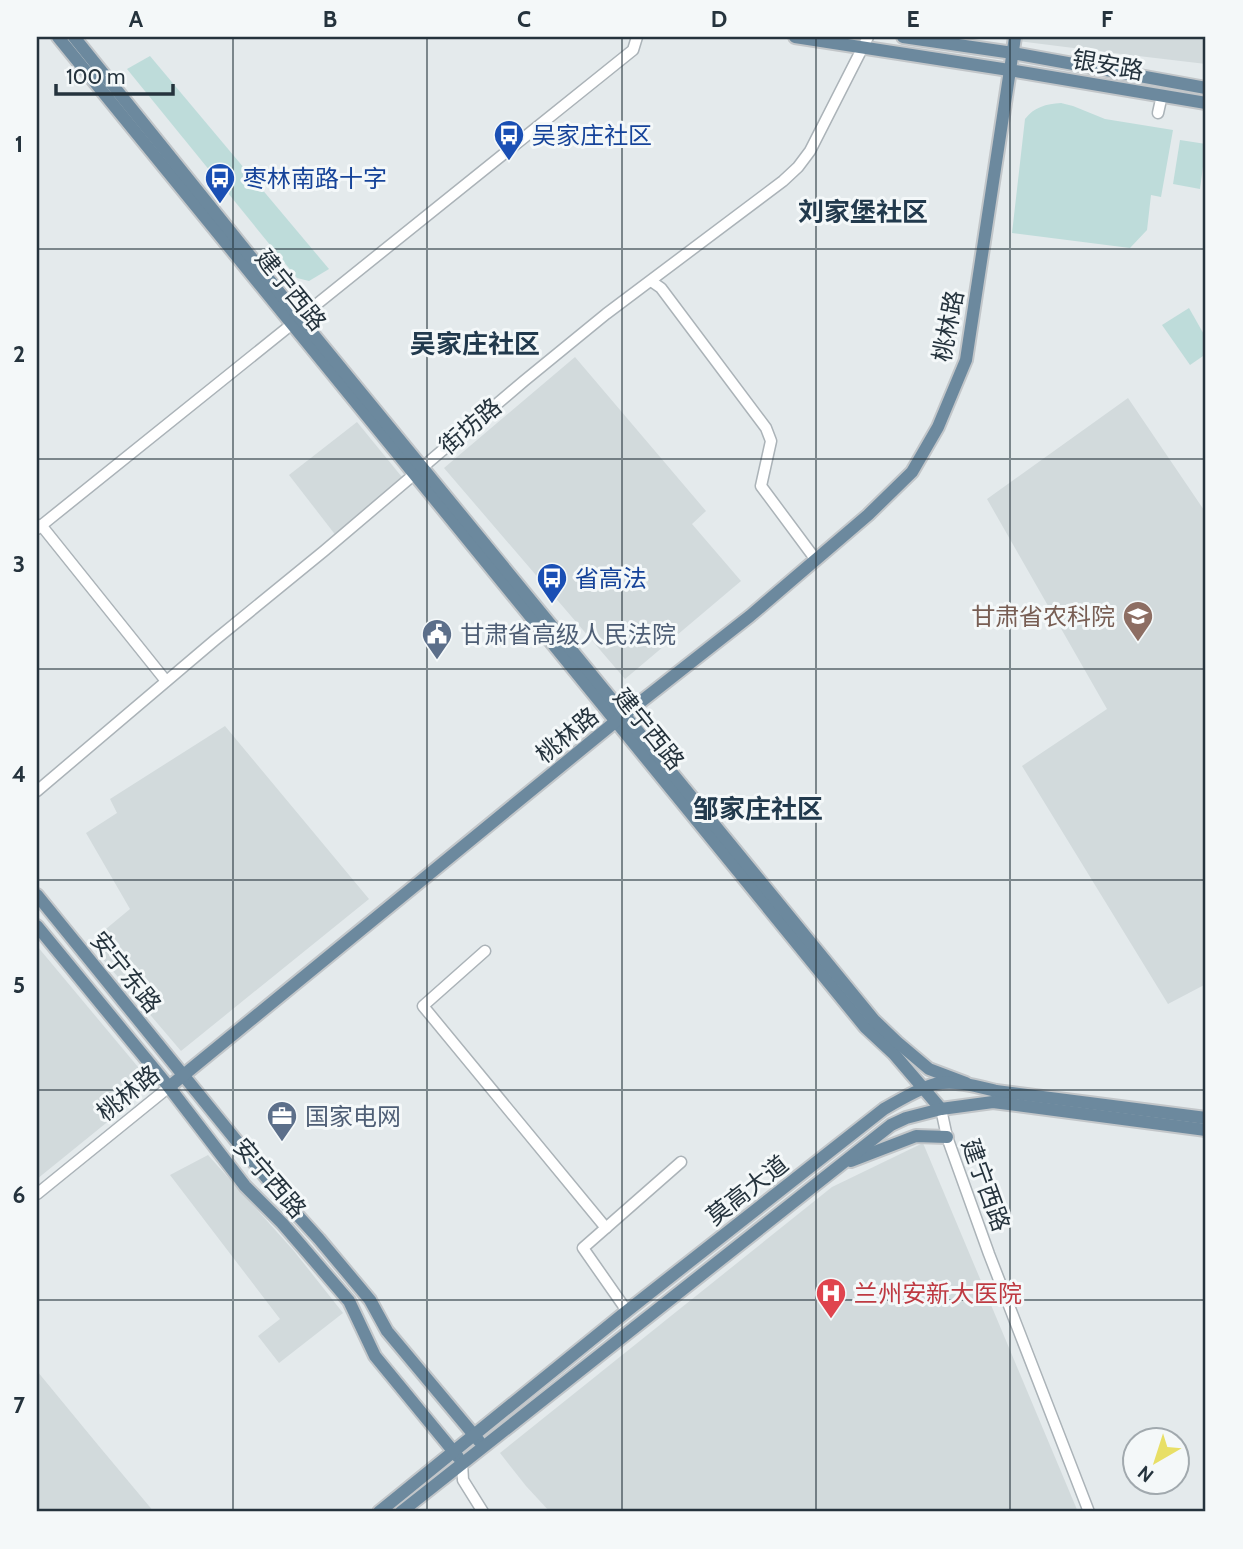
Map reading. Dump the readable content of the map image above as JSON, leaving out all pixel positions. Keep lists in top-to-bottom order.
{
  "streets": {
    "main road": [
      "银安路",
      "建宁西路",
      "桃林路",
      "安宁东路",
      "安宁西路",
      "莫高大道"
    ],
    "street": ["街坊路"]
  },
  "crossings": [
    ["银安路", "桃林路"],
    ["银安路", "街坊路"],
    ["建宁西路", "桃林路"],
    ["建宁西路", "街坊路"],
    ["建宁西路", "莫高大道"],
    ["桃林路", "安宁东路"],
    ["桃林路", "安宁西路"],
    ["安宁东路", "安宁西路"],
    ["安宁西路", "莫高大道"]
  ],
  "districts": ["刘家堡社区", "吴家庄社区", "邹家庄社区"],
  "places": {
    "bus stop": ["吴家庄社区", "枣林南路十字", "省高法"],
    "school or university": ["甘肃省农科院"],
    "public building": ["甘肃省高级人民法院"],
    "office": ["国家电网"],
    "hospital": ["兰州安新大医院"]
  },
  "scale_bar": "100 m",
  "north": "bottom left",
  "grid": {
    "columns": [
      "A",
      "B",
      "C",
      "D",
      "E",
      "F"
    ],
    "rows": [
      "1",
      "2",
      "3",
      "4",
      "5",
      "6",
      "7"
    ]
  }
}
